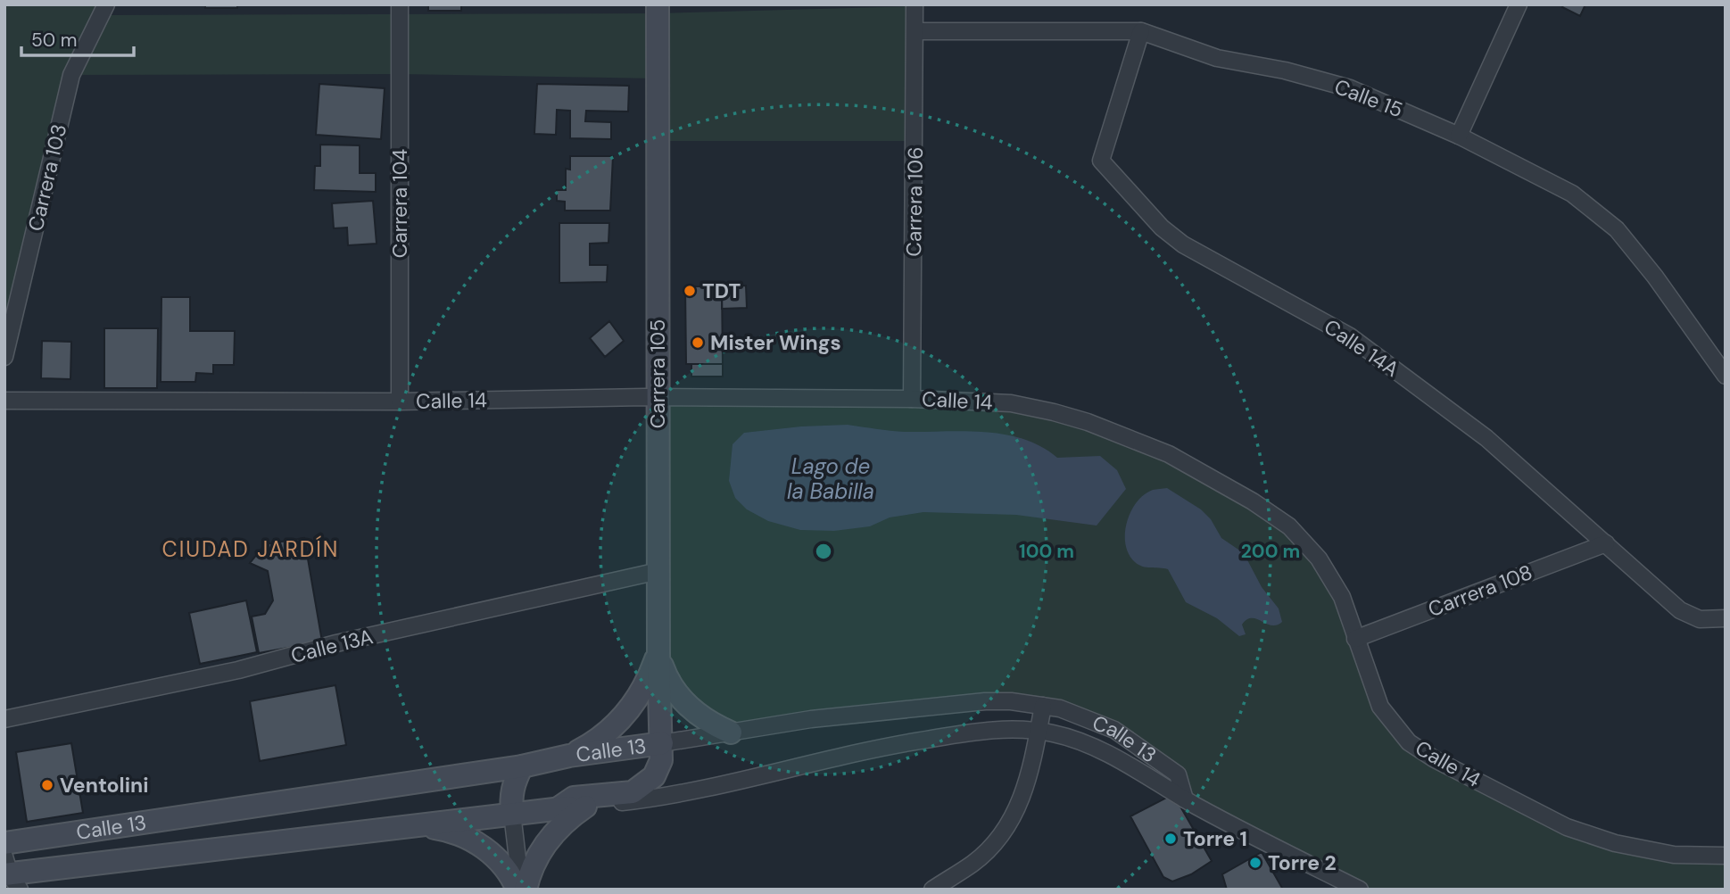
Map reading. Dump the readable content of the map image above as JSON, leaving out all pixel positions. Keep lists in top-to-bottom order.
{
  "streets": {
    "main road": ["Carrera 105", "Calle 13"],
    "street": [
      "Calle 15",
      "Carrera 103",
      "Carrera 106",
      "Carrera 104",
      "Calle 14A",
      "Calle 14",
      "Carrera 108",
      "Calle 13A"
    ]
  },
  "crossings": [
    ["Calle 15", "Carrera 106"],
    ["Calle 15", "Calle 14A"],
    ["Carrera 106", "Calle 14"],
    ["Carrera 104", "Calle 14"],
    ["Calle 14A", "Carrera 108"],
    ["Carrera 105", "Calle 14"],
    ["Carrera 105", "Calle 13A"],
    ["Carrera 105", "Calle 13"],
    ["Calle 14", "Carrera 108"]
  ],
  "districts": ["CIUDAD JARDÍN"],
  "water": ["Lago de la Babilla"],
  "places": [
    "TDT",
    "Mister Wings",
    "Ventolini",
    "Torre 1",
    "Torre 2"
  ],
  "scale_bar": "50 m",
  "rings": ["100 m", "200 m"]
}
